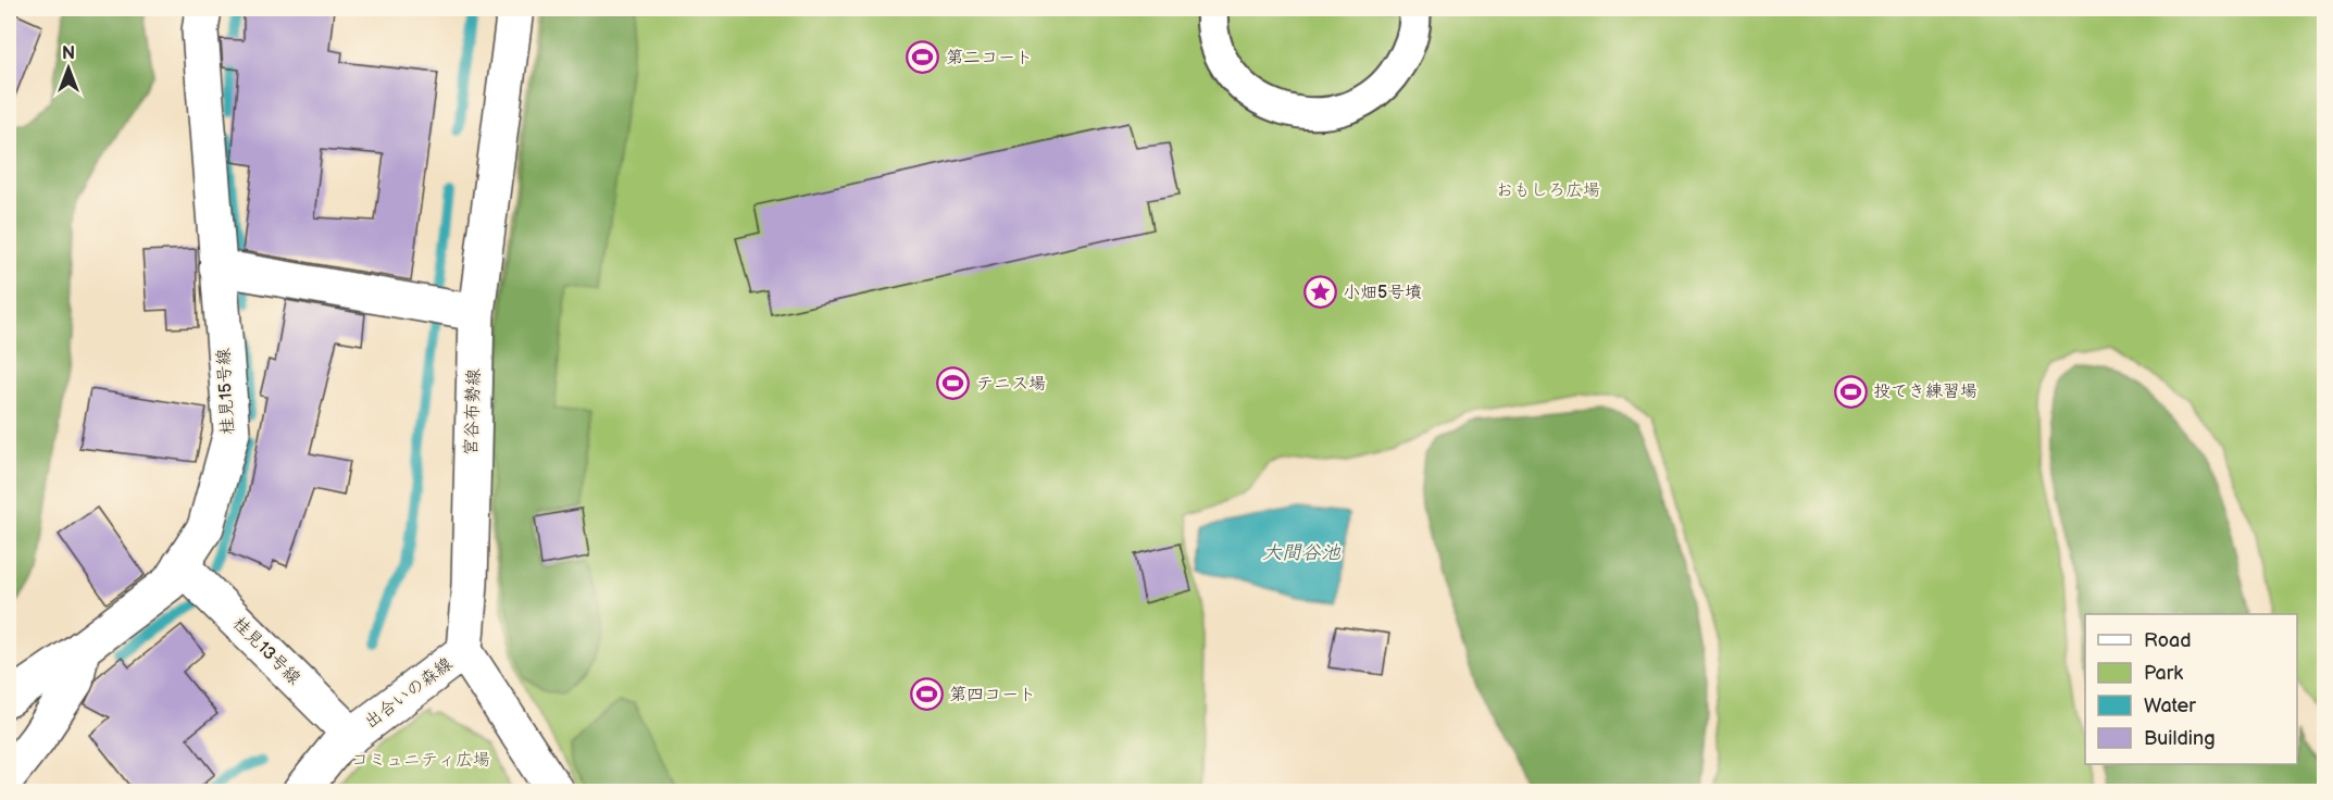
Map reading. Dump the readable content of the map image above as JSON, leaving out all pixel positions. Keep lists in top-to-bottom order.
{
  "streets": {
    "street": [
      "桂見15号線",
      "宮谷布勢線",
      "桂見13号線",
      "出合いの森線"
    ]
  },
  "crossings": [
    ["桂見15号線", "桂見13号線"],
    ["宮谷布勢線", "出合いの森線"],
    ["桂見13号線", "出合いの森線"]
  ],
  "water": ["大間谷池"],
  "parks": ["おもしろ広場", "コミュニティ広場"],
  "places": {
    "sports": [
      "第二コート",
      "テニス場",
      "投てき練習場",
      "第四コート"
    ],
    "place": ["小畑5号墳"]
  },
  "legend": [
    "Road",
    "Park",
    "Water",
    "Building"
  ],
  "north": "top"
}
